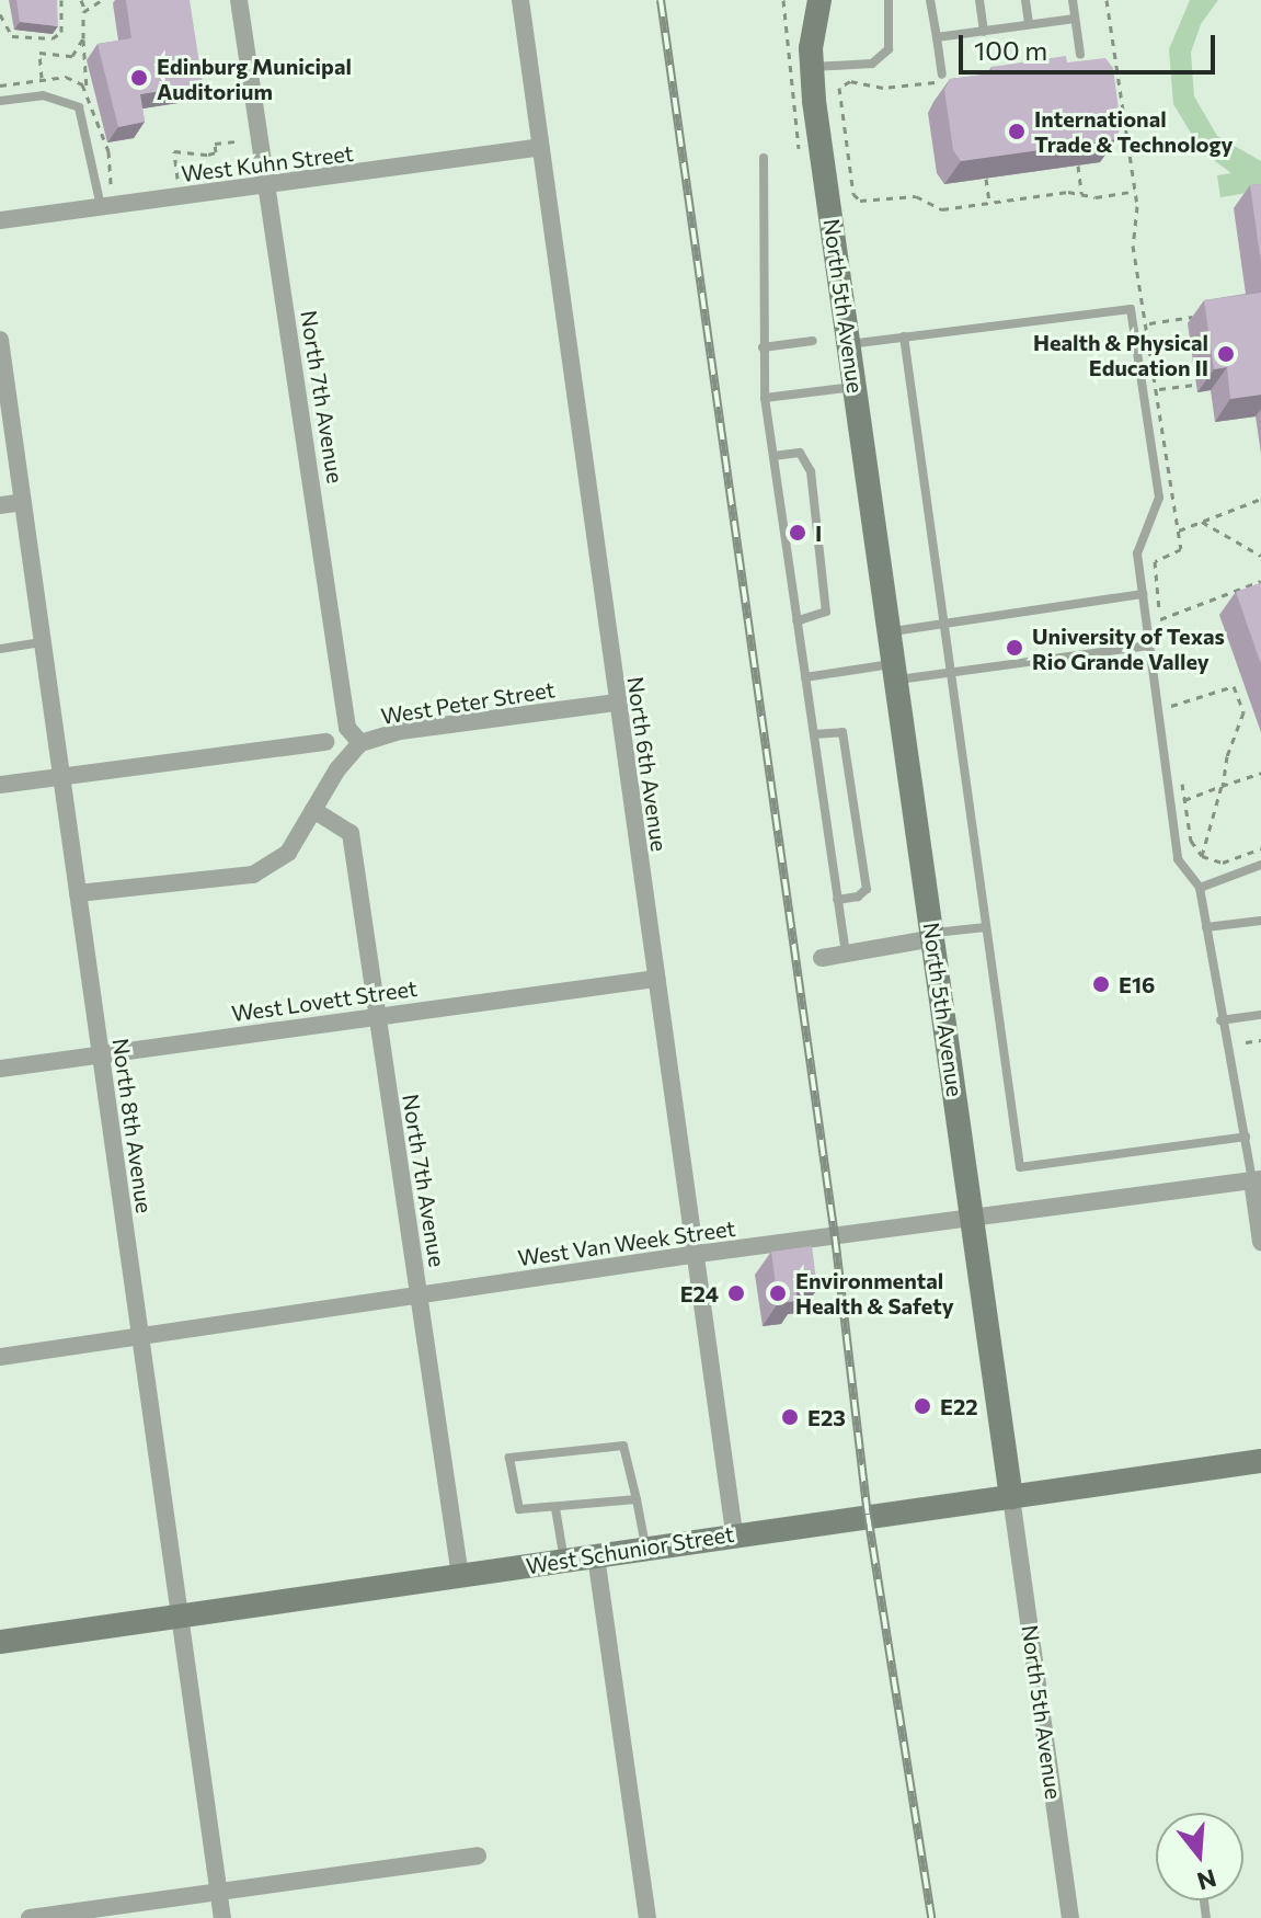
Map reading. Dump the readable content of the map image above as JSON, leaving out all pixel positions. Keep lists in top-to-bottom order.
{
  "streets": {
    "street": [
      "West Kuhn Street",
      "North 5th Avenue",
      "North 7th Avenue",
      "West Peter Street",
      "North 6th Avenue",
      "West Lovett Street",
      "North 8th Avenue",
      "West Van Week Street",
      "West Schunior Street"
    ]
  },
  "crossings": [
    ["West Kuhn Street", "North 7th Avenue"],
    ["West Kuhn Street", "North 6th Avenue"],
    ["North 5th Avenue", "West Van Week Street"],
    ["North 5th Avenue", "West Schunior Street"],
    ["North 7th Avenue", "West Peter Street"],
    ["North 7th Avenue", "West Lovett Street"],
    ["North 7th Avenue", "West Van Week Street"],
    ["North 7th Avenue", "West Schunior Street"],
    ["West Peter Street", "North 6th Avenue"],
    ["West Peter Street", "North 8th Avenue"],
    ["North 6th Avenue", "West Lovett Street"],
    ["North 6th Avenue", "West Van Week Street"],
    ["North 6th Avenue", "West Schunior Street"],
    ["West Lovett Street", "North 8th Avenue"],
    ["North 8th Avenue", "West Van Week Street"],
    ["North 8th Avenue", "West Schunior Street"]
  ],
  "places": [
    "Edinburg Municipal Auditorium",
    "International Trade & Technology",
    "Health & Physical Education II",
    "I",
    "University of Texas Rio Grande Valley",
    "E16",
    "E24",
    "Environmental Health & Safety",
    "E22",
    "E23"
  ],
  "scale_bar": "100 m",
  "north": "bottom"
}
